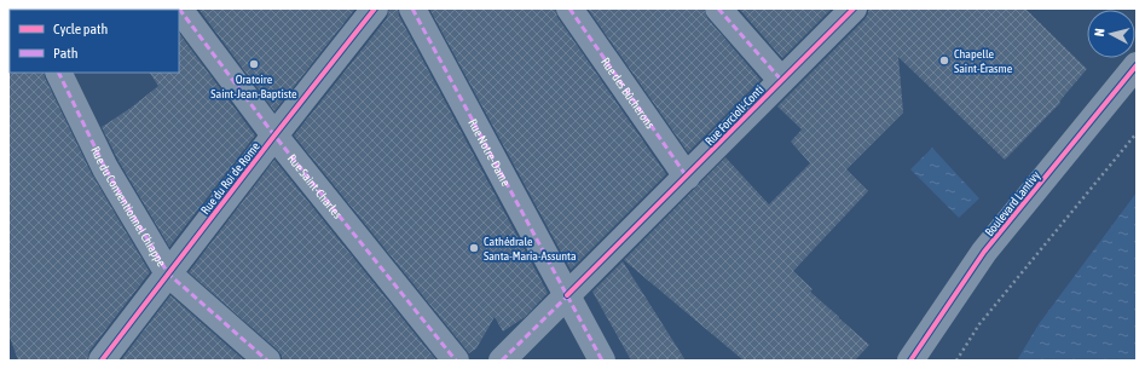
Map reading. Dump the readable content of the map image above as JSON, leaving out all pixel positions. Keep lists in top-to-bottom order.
{
  "streets": {
    "street": [
      "Rue des Bûcherons",
      "Rue Forcioli-Conti",
      "Rue Notre-Dame",
      "Rue du Roi de Rome",
      "Rue Saint-Charles",
      "Boulevard Lantivy",
      "Rue du Conventionnel Chiappe"
    ]
  },
  "crossings": [
    ["Rue des Bûcherons", "Rue Forcioli-Conti"],
    ["Rue Forcioli-Conti", "Rue Notre-Dame"],
    ["Rue du Roi de Rome", "Rue Saint-Charles"],
    ["Rue du Roi de Rome", "Rue du Conventionnel Chiappe"]
  ],
  "places": ["Chapelle Saint-Érasme", "Oratoire Saint-Jean-Baptiste", "Cathédrale Santa-Maria-Assunta"],
  "legend": ["Cycle path", "Path"],
  "north": "left"
}
